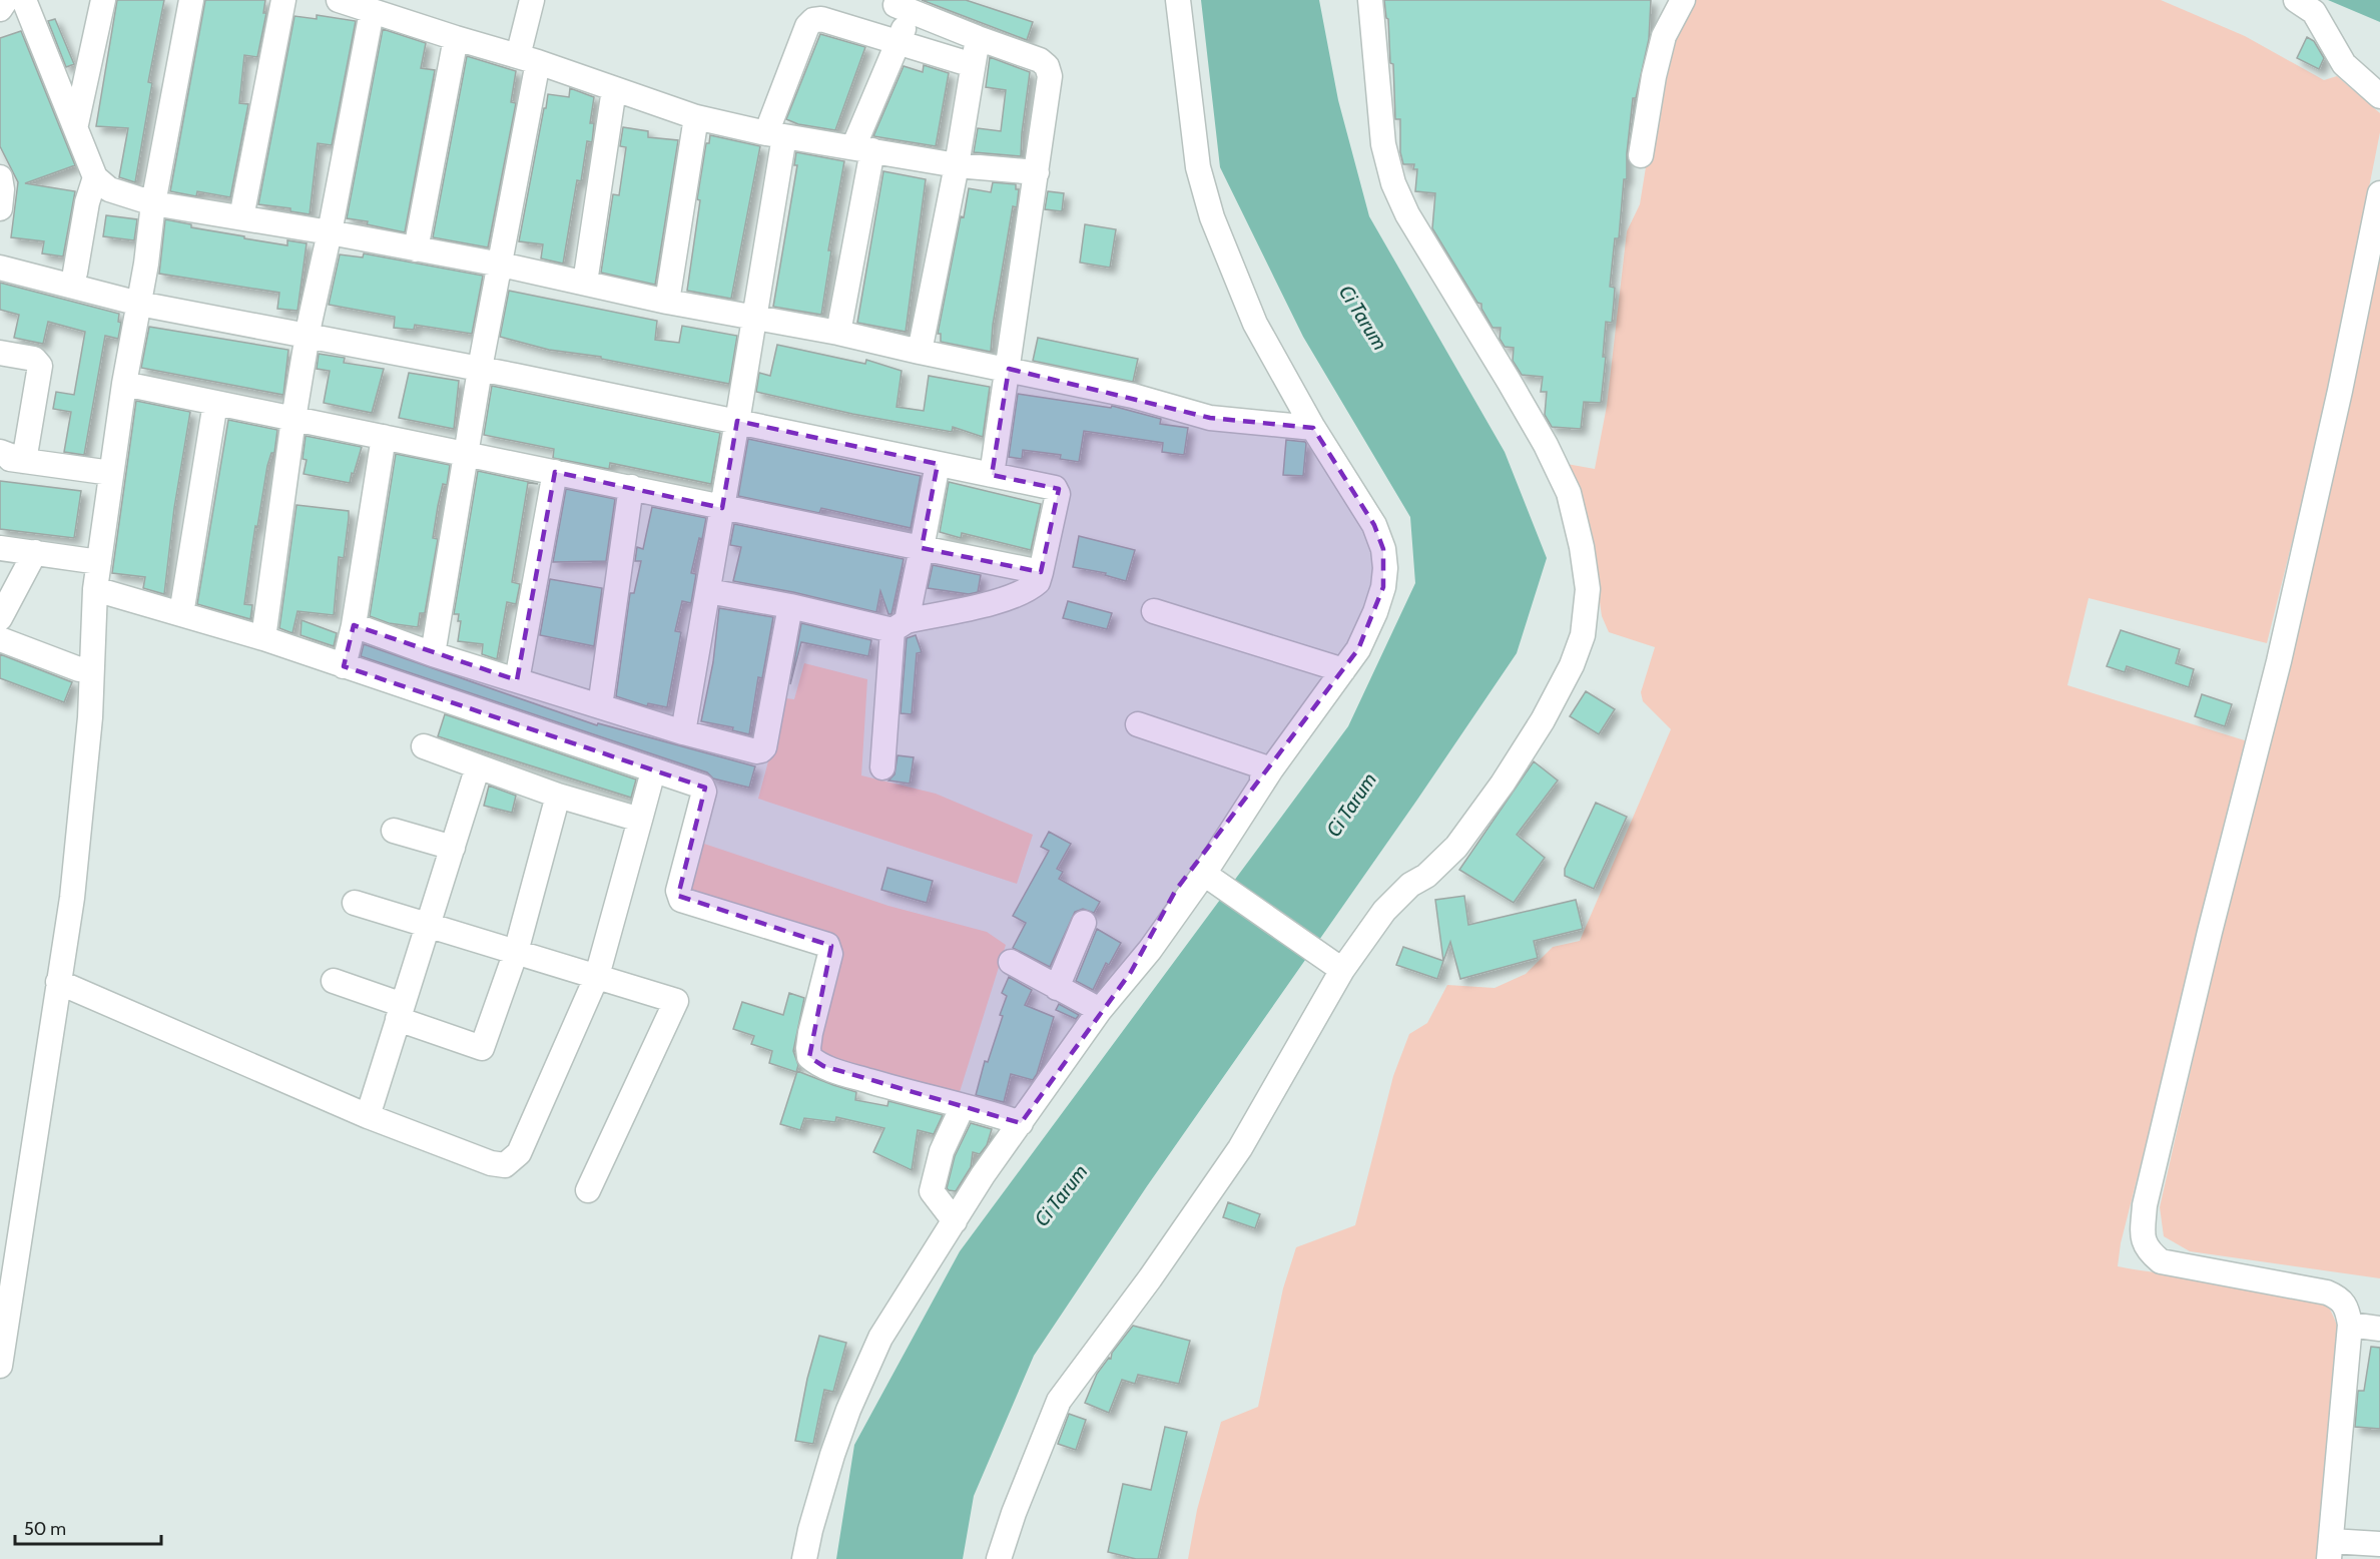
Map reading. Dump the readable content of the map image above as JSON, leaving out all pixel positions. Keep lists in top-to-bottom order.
{
  "water": ["Ci Tarum"],
  "scale_bar": "50 m"
}
